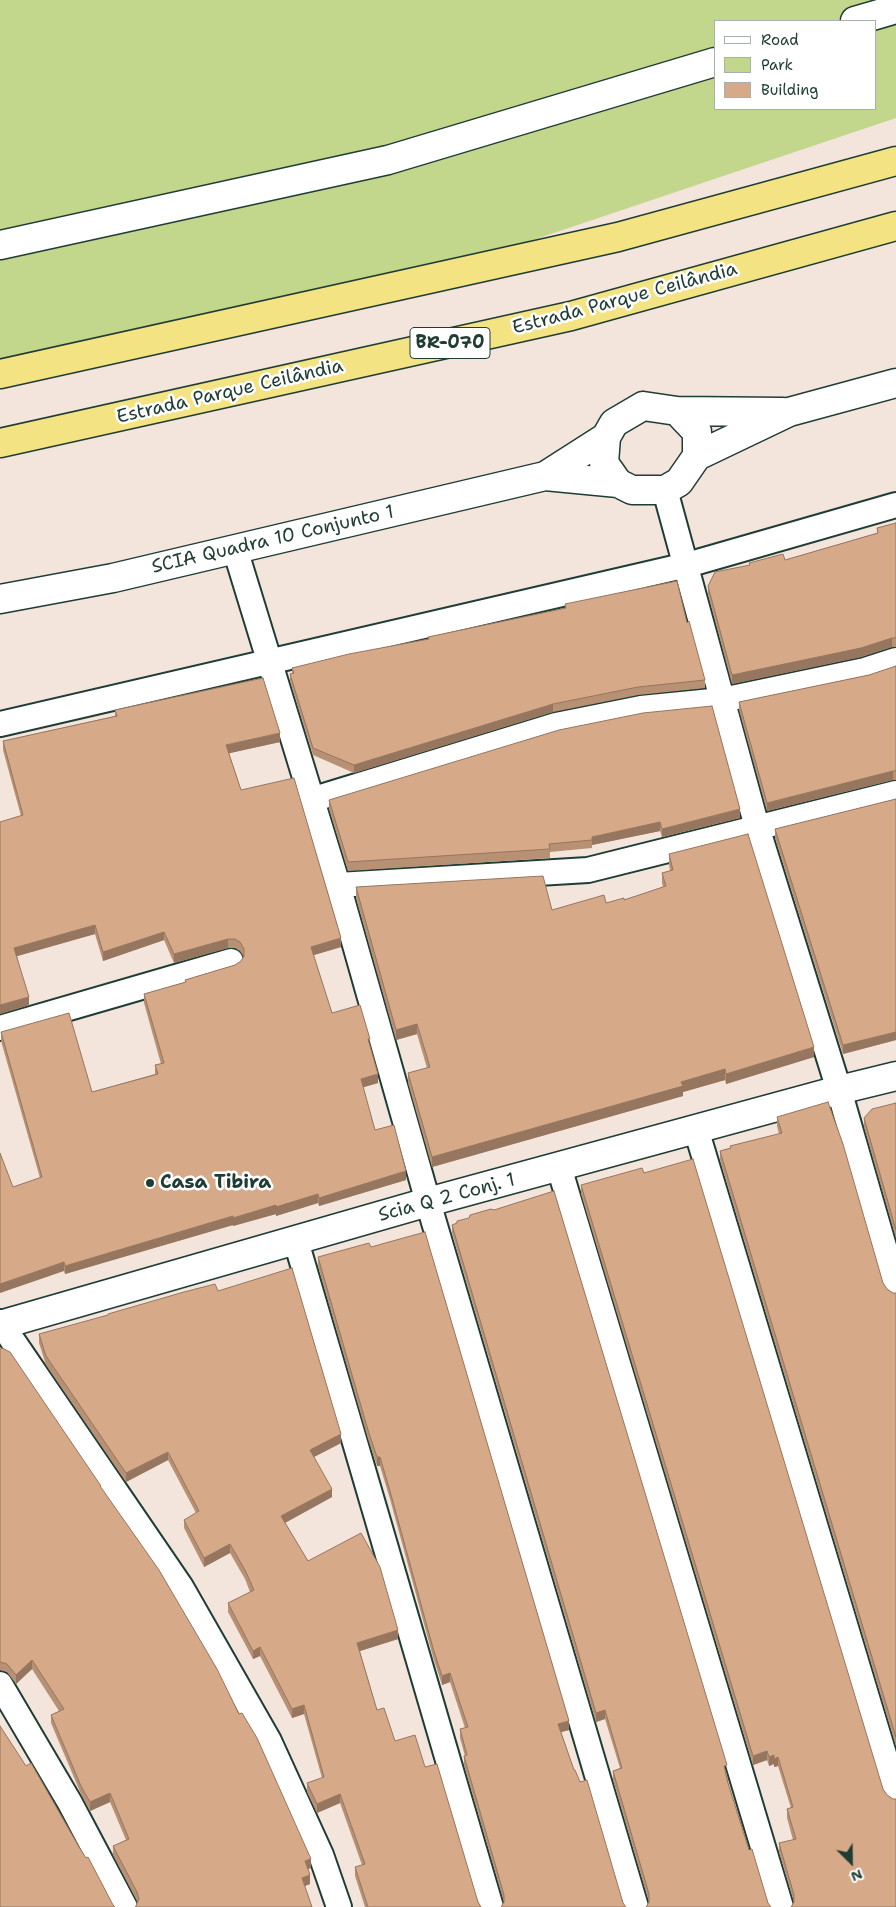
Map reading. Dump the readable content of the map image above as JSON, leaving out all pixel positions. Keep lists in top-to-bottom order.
{
  "streets": {
    "highway": ["Estrada Parque Ceilândia", "BR-070"],
    "street": ["SCIA Quadra 10 Conjunto 1", "Scia Q 2 Conj. 1"]
  },
  "places": ["Casa Tibira"],
  "legend": ["Road", "Park", "Building"],
  "north": "bottom right"
}
